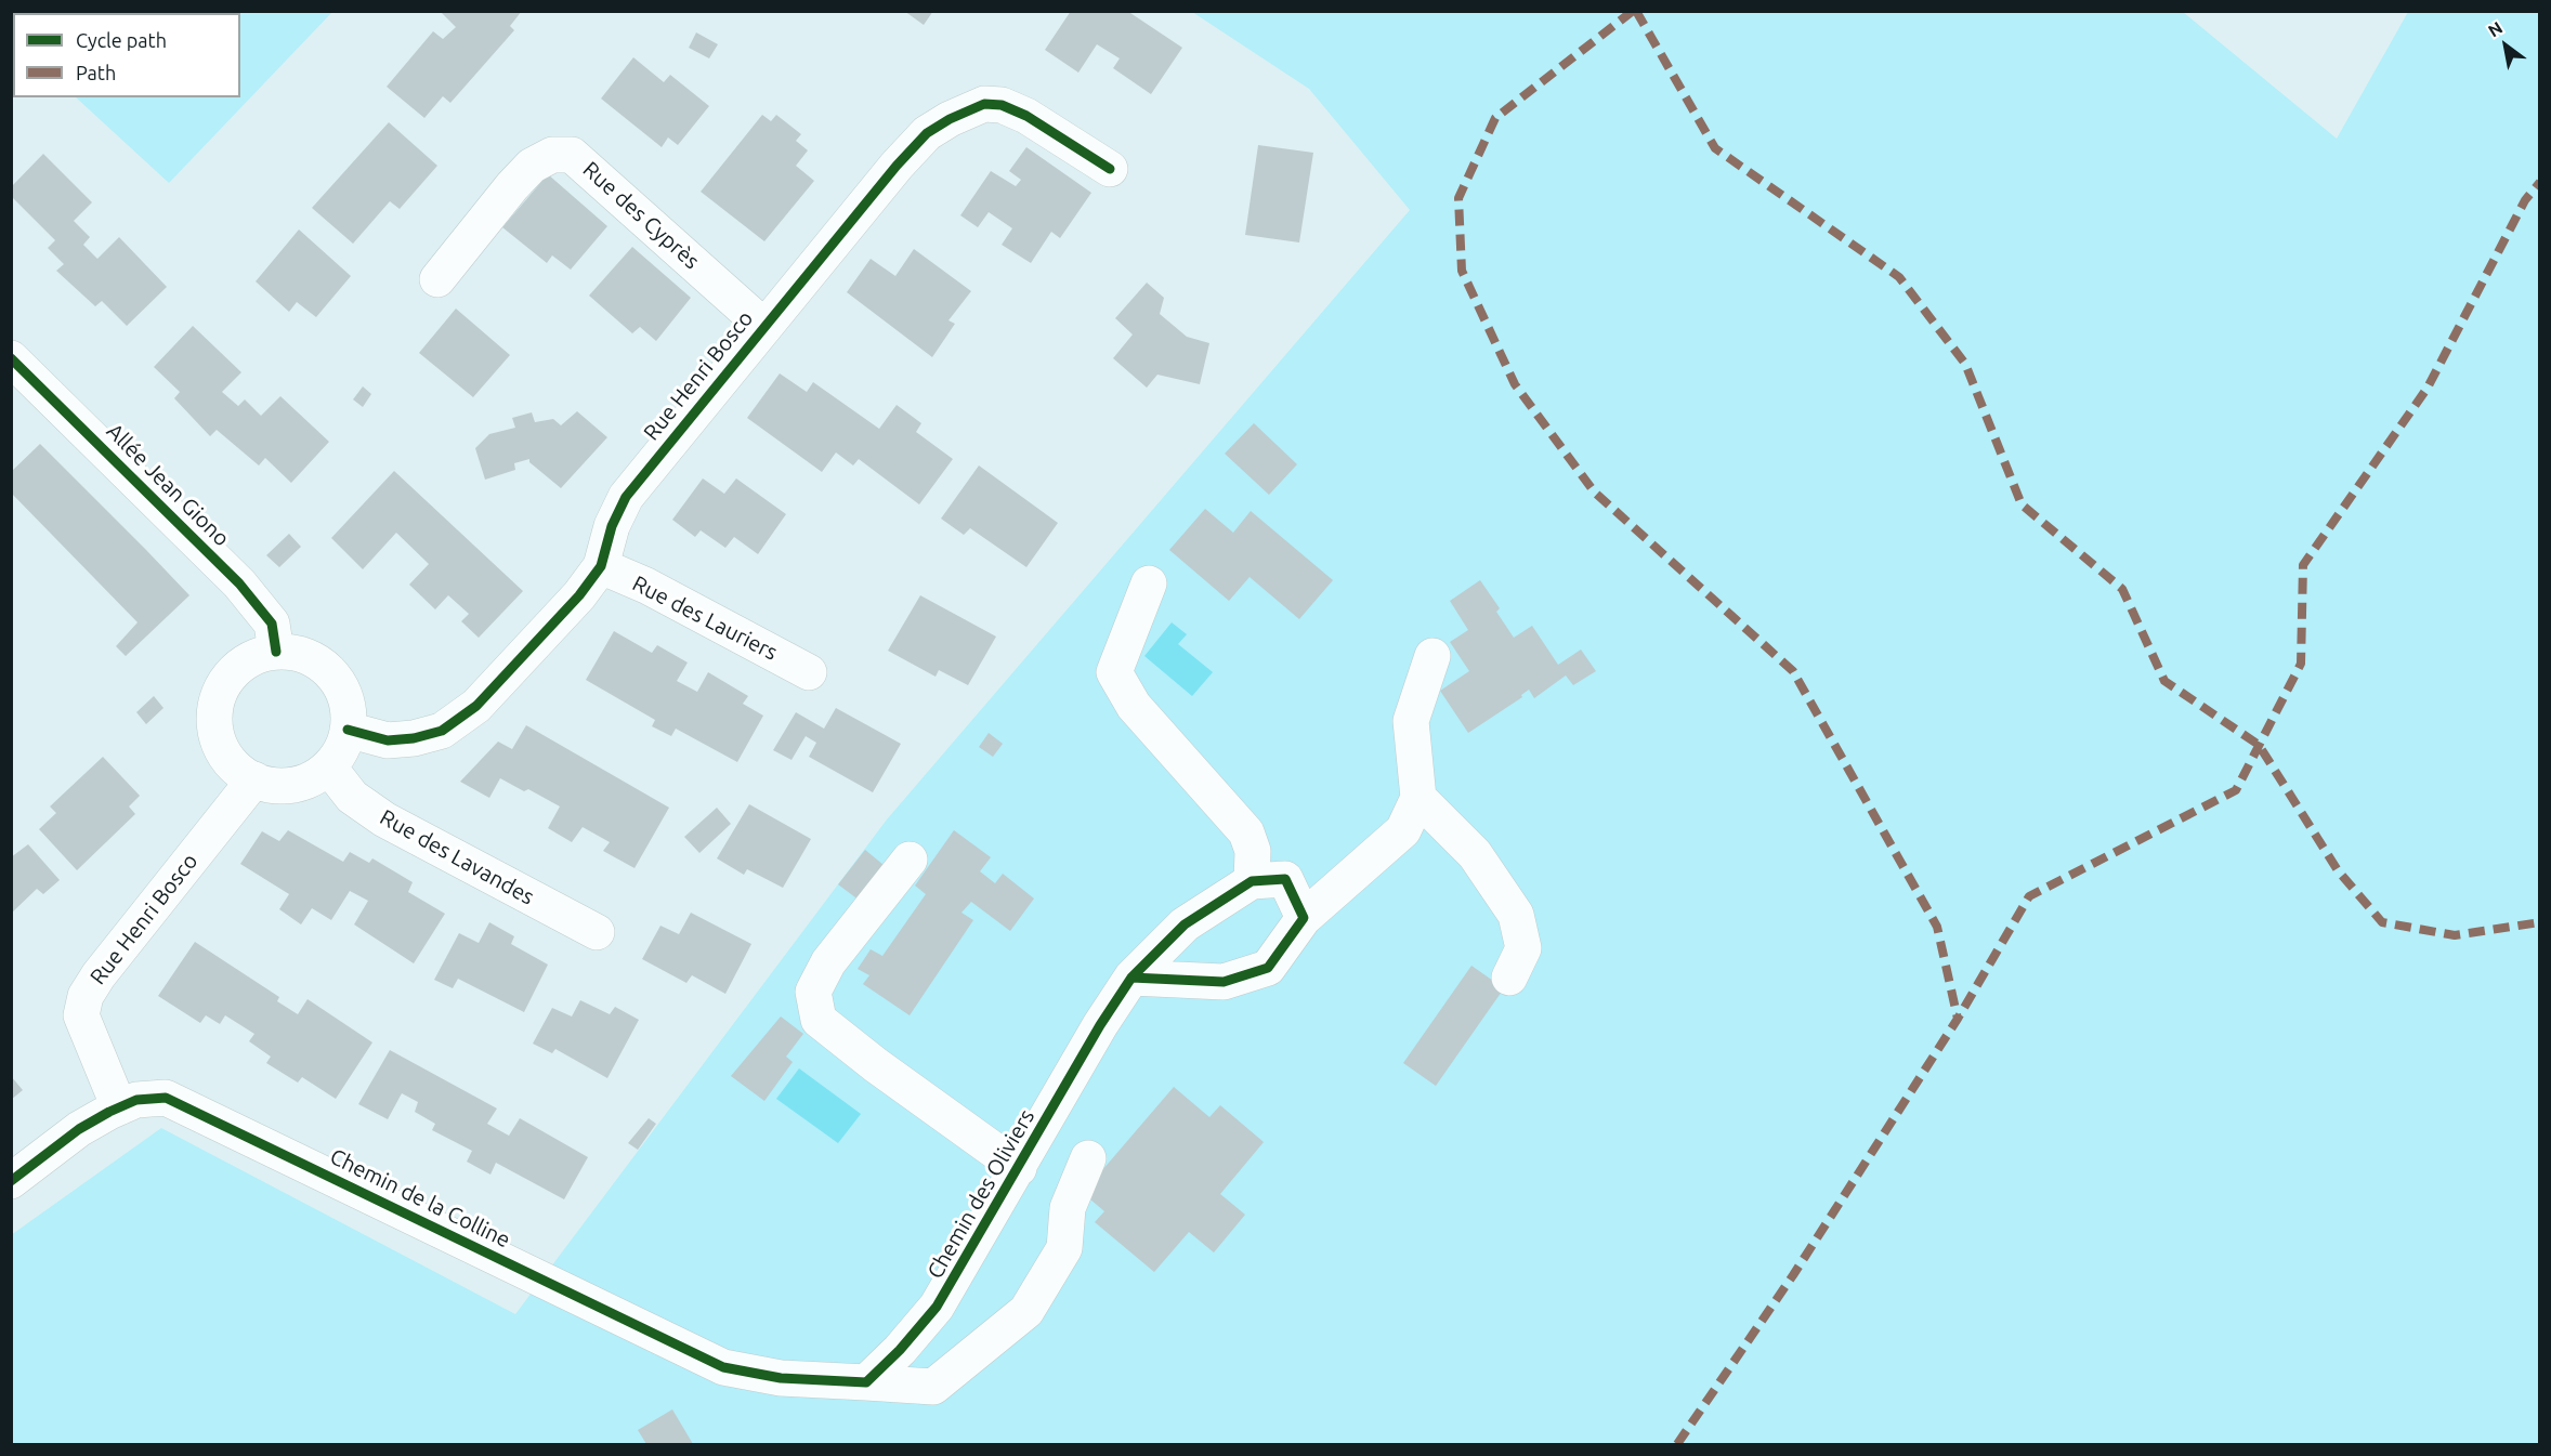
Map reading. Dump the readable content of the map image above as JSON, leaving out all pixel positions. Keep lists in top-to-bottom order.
{
  "streets": {
    "street": [
      "Rue des Cyprès",
      "Rue Henri Bosco",
      "Allée Jean Giono",
      "Rue des Lauriers",
      "Rue des Lavandes",
      "Chemin des Oliviers",
      "Chemin de la Colline"
    ]
  },
  "crossings": [
    ["Rue des Cyprès", "Rue Henri Bosco"],
    ["Rue Henri Bosco", "Allée Jean Giono"],
    ["Rue Henri Bosco", "Rue des Lauriers"],
    ["Rue Henri Bosco", "Rue des Lavandes"],
    ["Rue Henri Bosco", "Chemin de la Colline"],
    ["Allée Jean Giono", "Rue des Lavandes"],
    ["Chemin des Oliviers", "Chemin de la Colline"]
  ],
  "legend": ["Cycle path", "Path"],
  "north": "top left"
}
